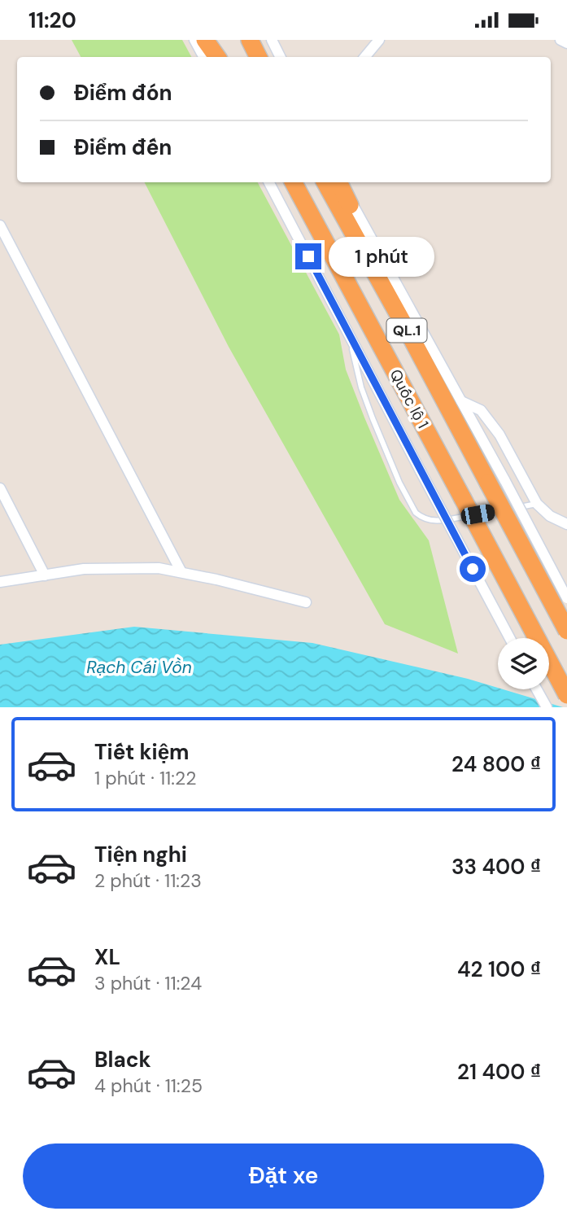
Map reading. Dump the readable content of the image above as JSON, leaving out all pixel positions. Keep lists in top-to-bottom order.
{
  "streets": {
    "highway": ["QL.1", "Quốc lộ 1"]
  },
  "crossings": [
    ["QL.1", "Quốc lộ 1"]
  ],
  "water": ["Rạch Cái Vồn"],
  "page": {
    "status": "11:20",
    "banner": ["Điểm đón", "Điểm đến"],
    "bubble": "1 phút",
    "list": [
      {
        "name": "Tiết kiệm",
        "note": "1 phút · 11:22",
        "value": "24 800 ₫"
      },
      {
        "name": "Tiện nghi",
        "note": "2 phút · 11:23",
        "value": "33 400 ₫"
      },
      {
        "name": "XL",
        "note": "3 phút · 11:24",
        "value": "42 100 ₫"
      },
      {
        "name": "Black",
        "note": "4 phút · 11:25",
        "value": "21 400 ₫"
      }
    ],
    "buttons": "Đặt xe"
  }
}
